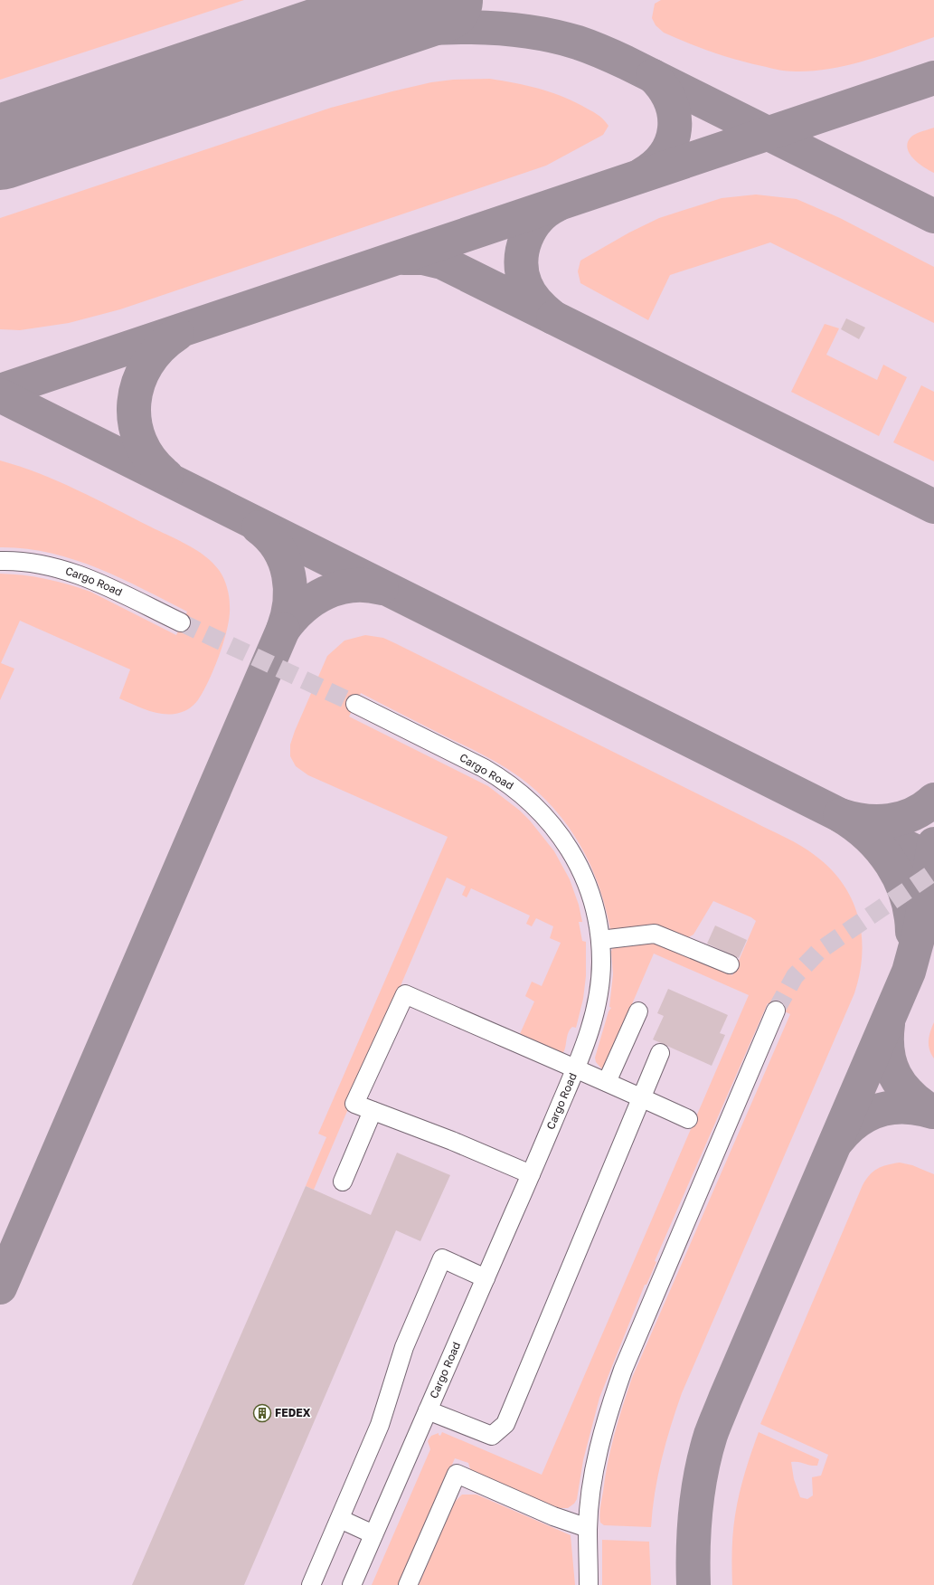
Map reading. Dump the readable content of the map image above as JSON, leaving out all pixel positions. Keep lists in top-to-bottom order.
{
  "streets": {
    "street": ["Cargo Road"]
  },
  "places": {
    "building": ["FEDEX"]
  }
}
